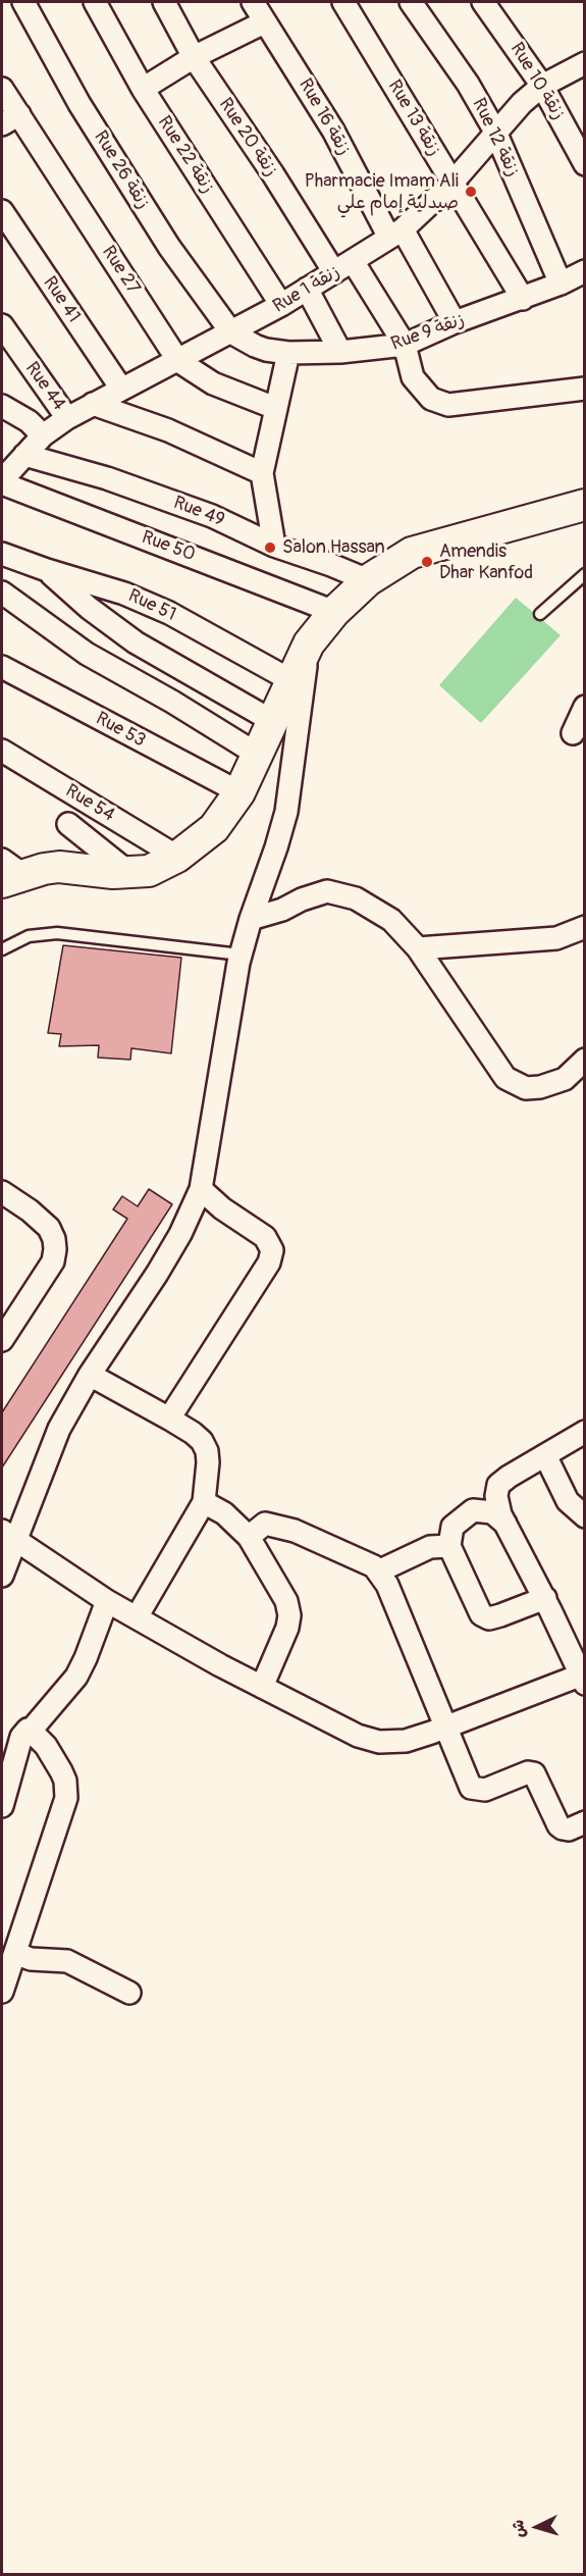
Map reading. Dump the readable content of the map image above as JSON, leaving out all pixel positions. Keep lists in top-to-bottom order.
{
  "streets": {
    "street": [
      "Rue 10 زنقة",
      "Rue 16 زنقة",
      "Rue 13 زنقة",
      "Rue 20 زنقة",
      "Rue 12 زنقة",
      "Rue 22 زنقة",
      "Rue 26 زنقة",
      "Rue 27",
      "Rue 1 زنقة",
      "Rue 41",
      "Rue 9 زنقة",
      "Rue 44",
      "Rue 49",
      "Rue 50",
      "Rue 51",
      "Rue 53",
      "Rue 54"
    ]
  },
  "crossings": [
    ["Rue 10 زنقة", "Rue 1 زنقة"],
    ["Rue 16 زنقة", "Rue 1 زنقة"],
    ["Rue 16 زنقة", "Rue 9 زنقة"],
    ["Rue 13 زنقة", "Rue 1 زنقة"],
    ["Rue 13 زنقة", "Rue 9 زنقة"],
    ["Rue 20 زنقة", "Rue 1 زنقة"],
    ["Rue 12 زنقة", "Rue 1 زنقة"],
    ["Rue 12 زنقة", "Rue 9 زنقة"],
    ["Rue 22 زنقة", "Rue 1 زنقة"],
    ["Rue 26 زنقة", "Rue 1 زنقة"],
    ["Rue 26 زنقة", "Rue 9 زنقة"],
    ["Rue 27", "Rue 1 زنقة"],
    ["Rue 1 زنقة", "Rue 41"],
    ["Rue 1 زنقة", "Rue 9 زنقة"],
    ["Rue 1 زنقة", "Rue 44"],
    ["Rue 1 زنقة", "Rue 49"],
    ["Rue 1 زنقة", "Rue 50"]
  ],
  "places": ["Pharmacie Imam Ali صيدلية إمام علي", "Salon Hassan", "Amendis Dhar Kanfod"],
  "north": "left"
}
